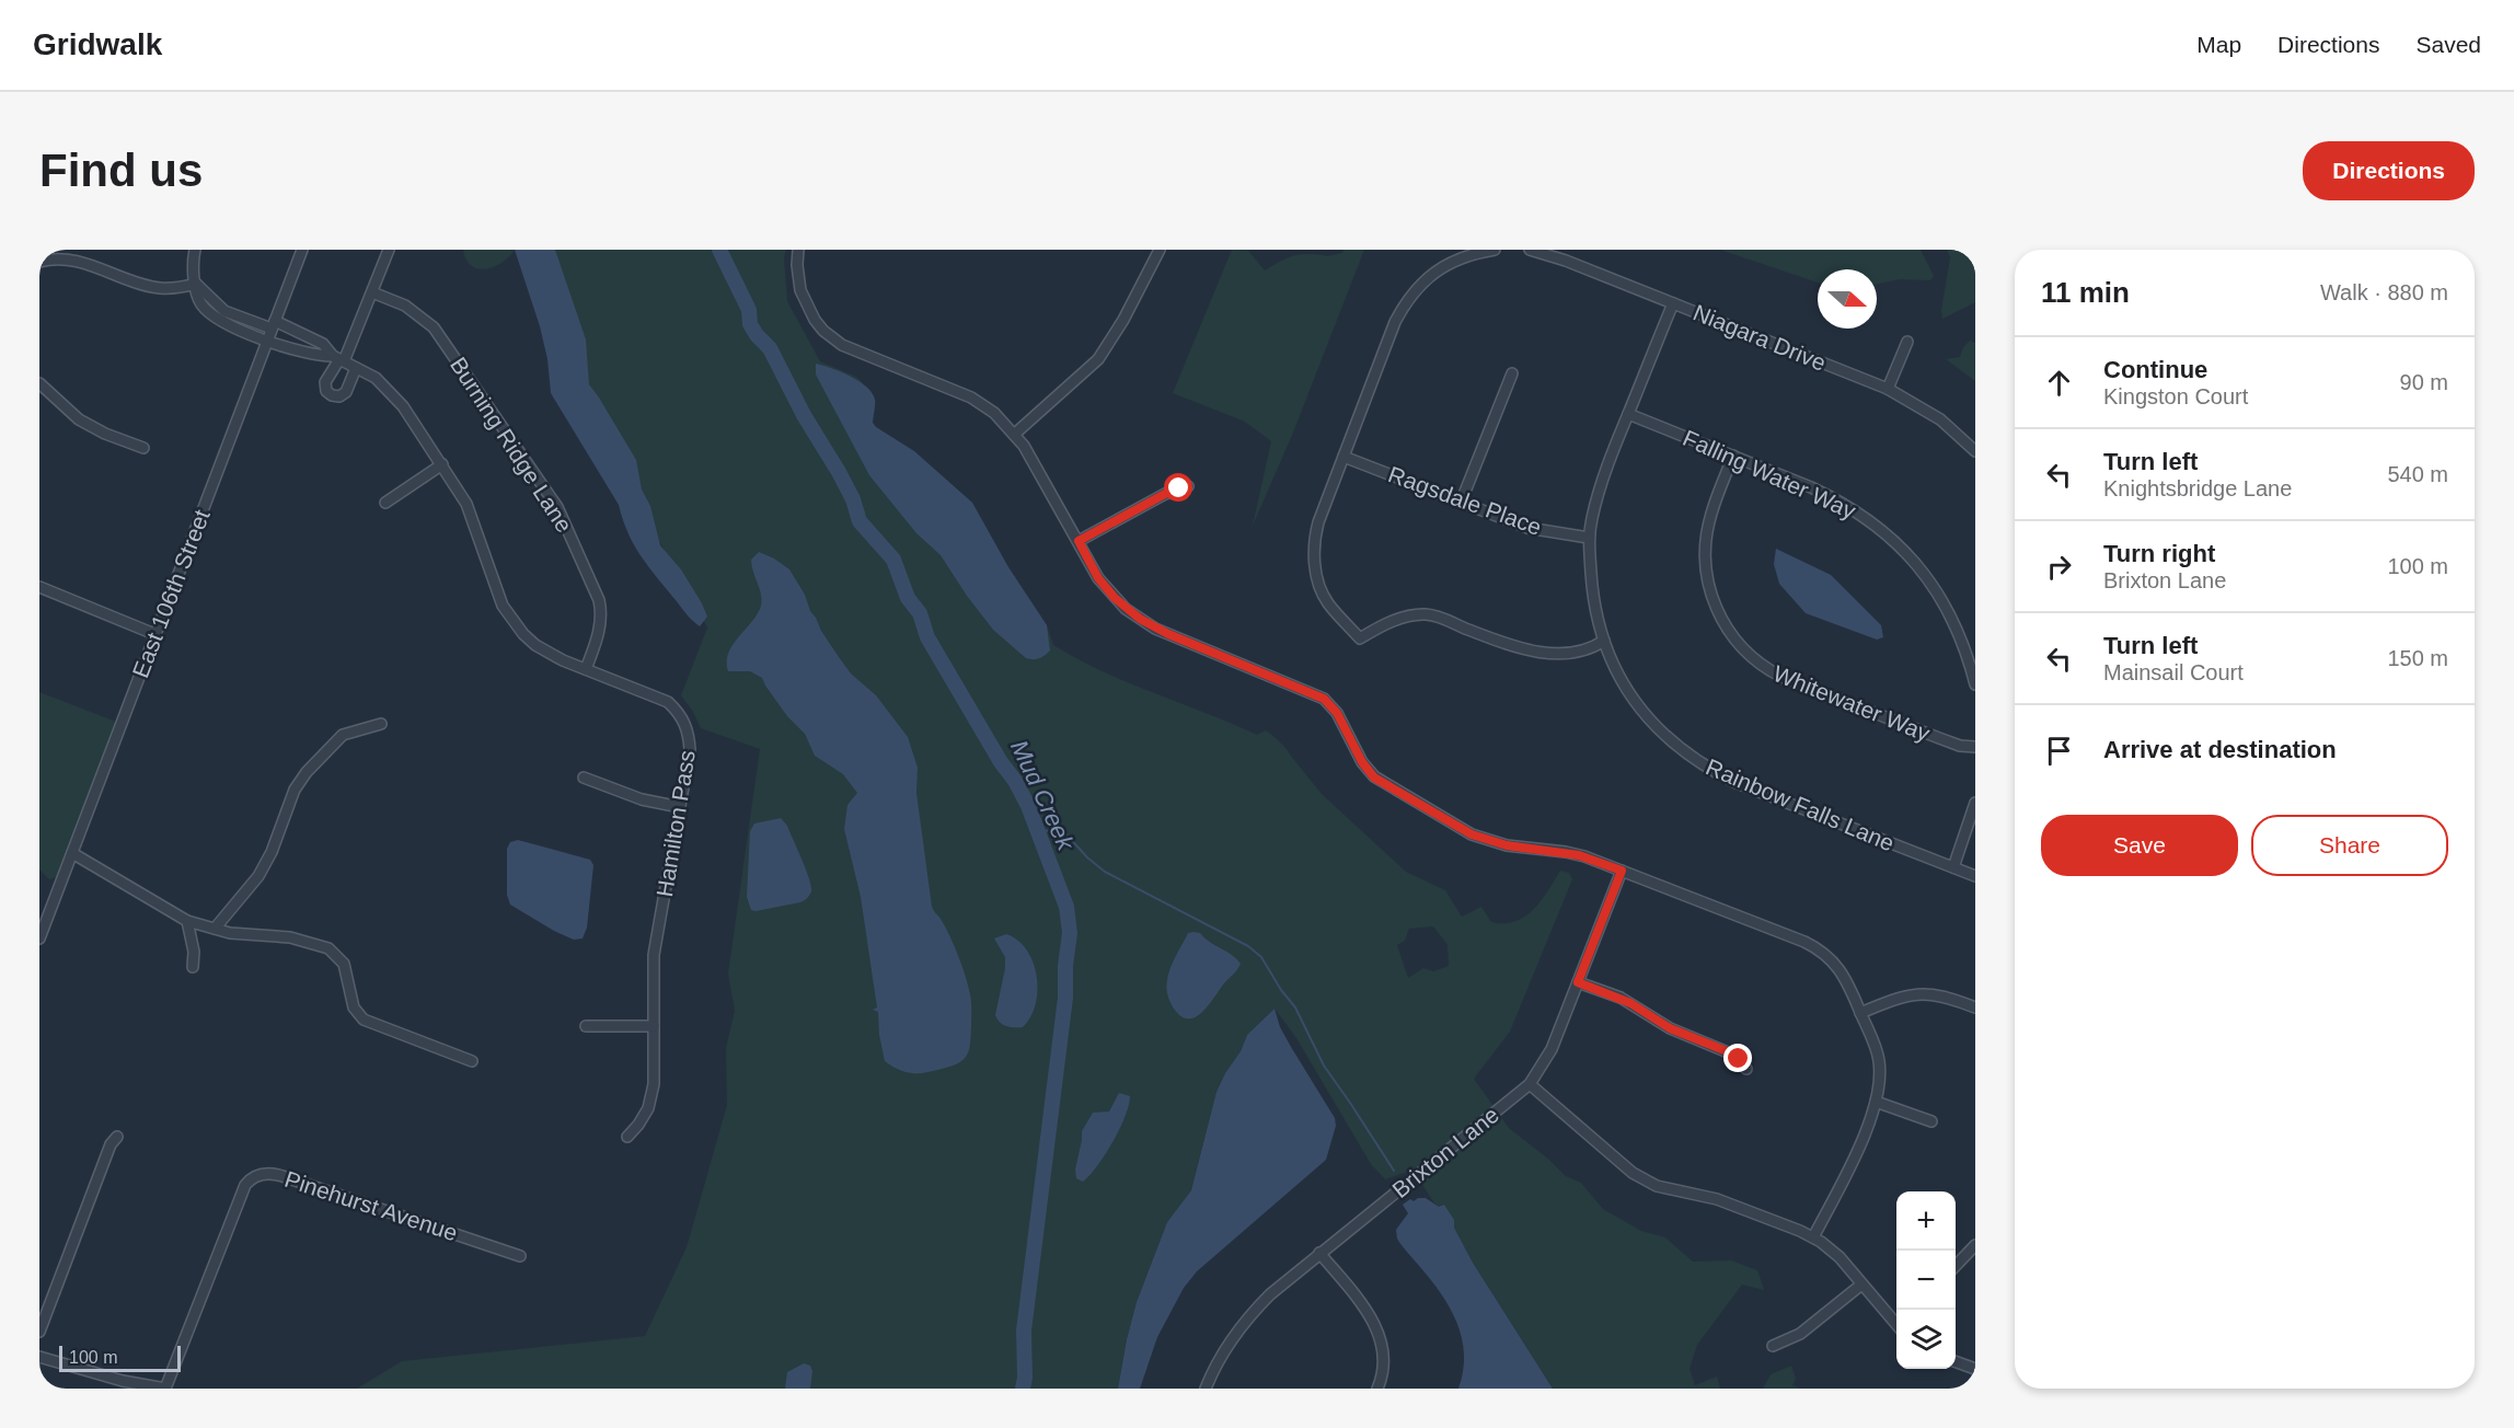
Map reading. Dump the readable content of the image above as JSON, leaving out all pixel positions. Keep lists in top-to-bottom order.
{
  "streets": {
    "street": [
      "Niagara Drive",
      "Burning Ridge Lane",
      "Falling Water Way",
      "Ragsdale Place",
      "East 106th Street",
      "Whitewater Way",
      "Rainbow Falls Lane",
      "Hamilton Pass",
      "Brixton Lane",
      "Pinehurst Avenue"
    ]
  },
  "crossings": [
    ["Niagara Drive", "Rainbow Falls Lane"],
    ["Burning Ridge Lane", "Hamilton Pass"],
    ["Falling Water Way", "Whitewater Way"],
    ["Falling Water Way", "Rainbow Falls Lane"],
    ["Ragsdale Place", "Rainbow Falls Lane"],
    ["East 106th Street", "Hamilton Pass"]
  ],
  "water": ["Mud Creek"],
  "scale_bar": "100 m",
  "north": "right",
  "page": {
    "header": "Gridwalk",
    "nav": ["Map", "Directions", "Saved"],
    "buttons": [
      "Directions",
      ["Save", "Share"]
    ],
    "title": "Find us",
    "heading": ["11 min", "Walk · 880 m"],
    "list": [
      ["Continue", "Kingston Court", "90 m"],
      ["Turn left", "Knightsbridge Lane", "540 m"],
      ["Turn right", "Brixton Lane", "100 m"],
      ["Turn left", "Mainsail Court", "150 m"],
      "Arrive at destination"
    ],
    "map_buttons": ["+", "−"],
    "scale": "100 m"
  }
}
